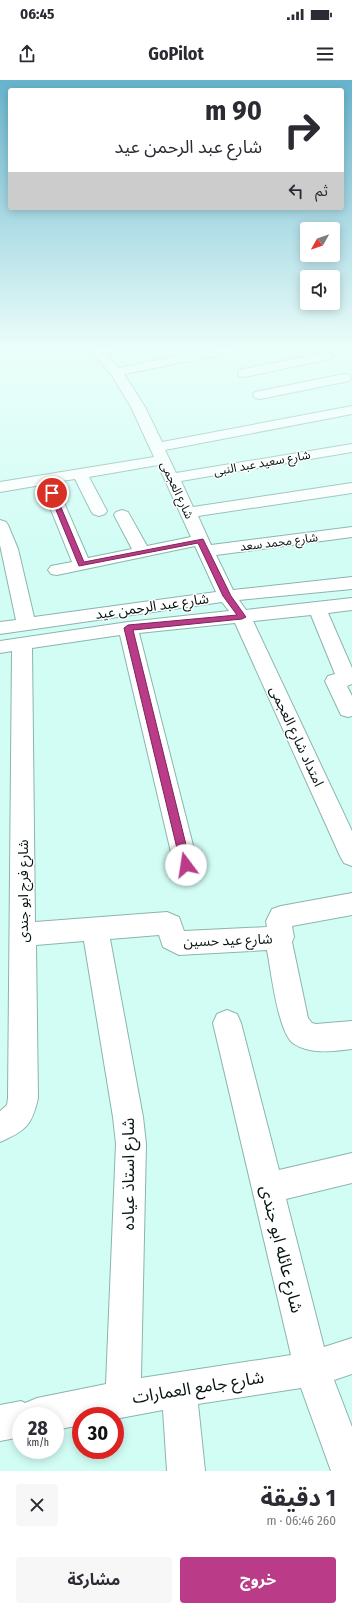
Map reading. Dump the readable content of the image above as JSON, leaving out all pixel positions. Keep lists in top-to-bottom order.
{
  "streets": {
    "street": [
      "شارع سعيد عبد النبى",
      "شارع العجمى",
      "شارع محمد سعد",
      "شارع عبد الرحمن عيد",
      "امتداد شارع العجمى",
      "شارع فرج ابو جندى",
      "شارع عيد حسين",
      "شارع استاذ عياده",
      "شارع عائله ابو جندى",
      "شارع جامع العمارات"
    ]
  },
  "crossings": [
    ["شارع سعيد عبد النبى", "شارع العجمى"],
    ["شارع العجمى", "شارع محمد سعد"],
    ["شارع العجمى", "شارع عبد الرحمن عيد"],
    ["شارع العجمى", "امتداد شارع العجمى"],
    ["شارع عبد الرحمن عيد", "امتداد شارع العجمى"],
    ["شارع عبد الرحمن عيد", "شارع فرج ابو جندى"],
    ["شارع فرج ابو جندى", "شارع عيد حسين"],
    ["شارع عيد حسين", "شارع استاذ عياده"],
    ["شارع استاذ عياده", "شارع جامع العمارات"],
    ["شارع عائله ابو جندى", "شارع جامع العمارات"]
  ],
  "north": "bottom left",
  "page": {
    "status": "06:45",
    "header": "GoPilot",
    "turn": ["90 m", "شارع عبد الرحمن عيد"],
    "then": "ثم",
    "speed": "28 km/h",
    "limit": "30",
    "heading": ["1 دقيقة", "260 m · 06:46"],
    "buttons": ["خروج", "مشاركة"]
  }
}
